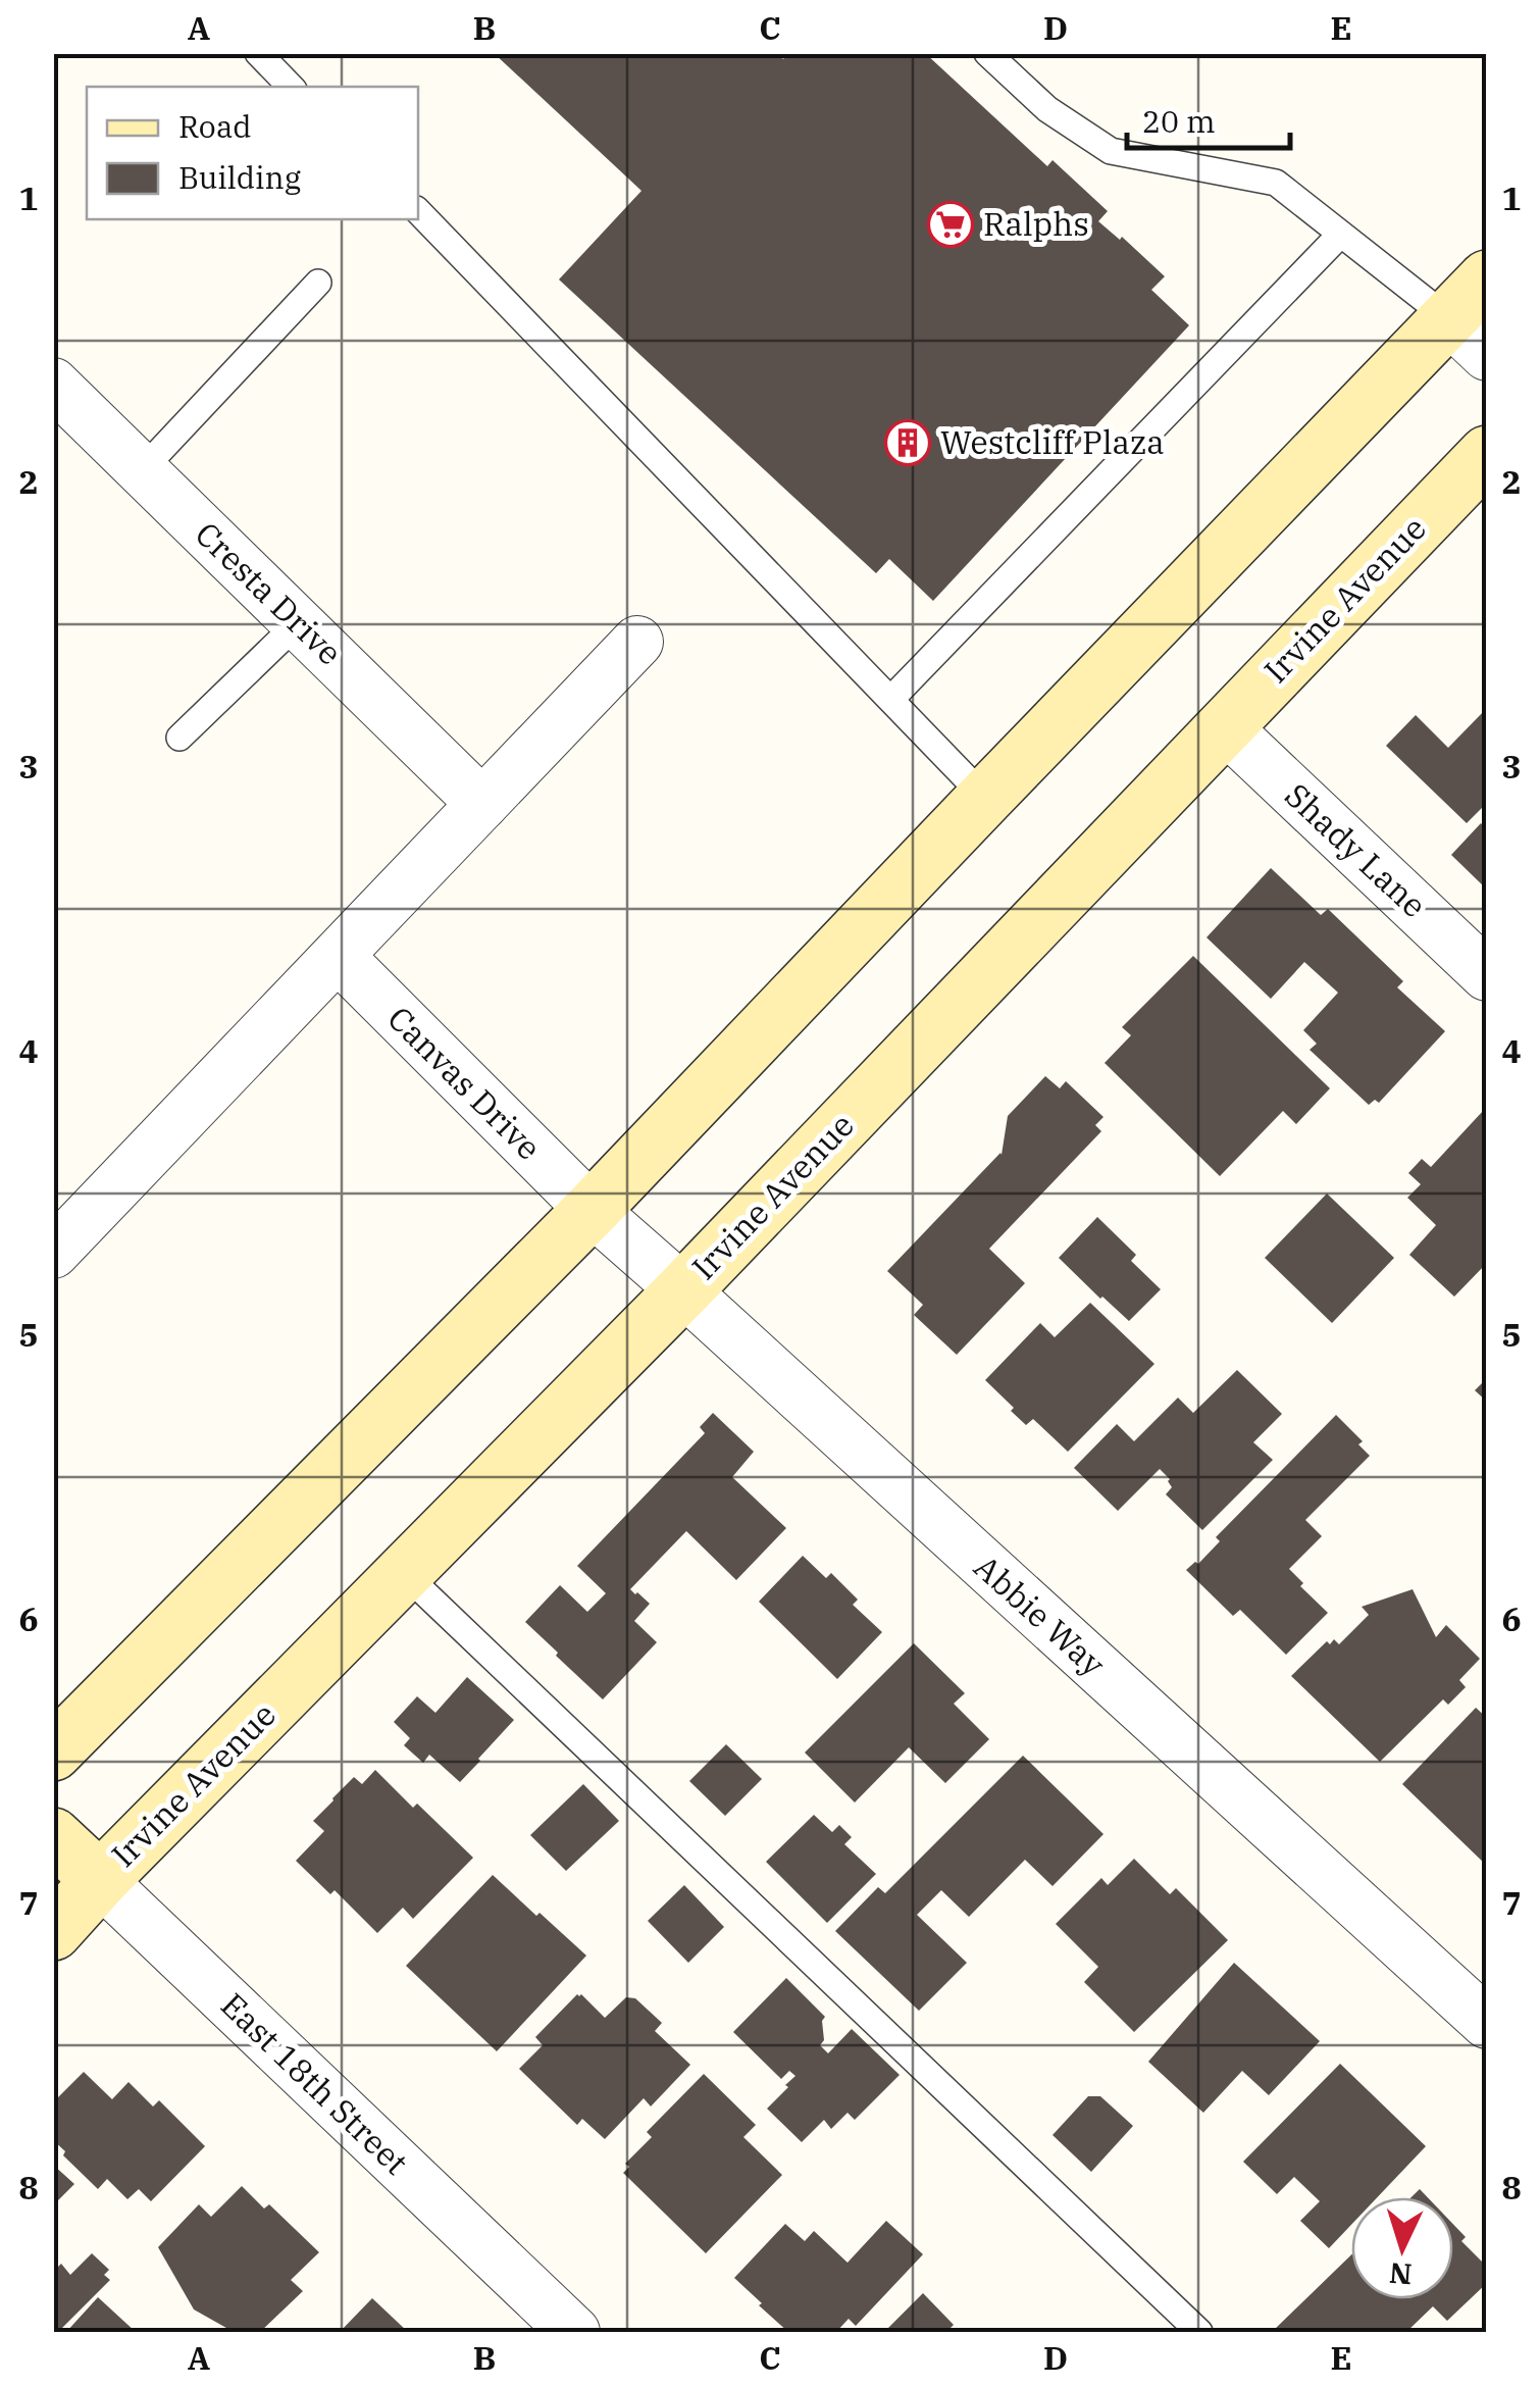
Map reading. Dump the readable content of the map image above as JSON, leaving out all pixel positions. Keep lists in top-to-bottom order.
{
  "streets": {
    "main road": ["Irvine Avenue", "East 18th Street"],
    "street": [
      "Cresta Drive",
      "Shady Lane",
      "Canvas Drive",
      "Abbie Way"
    ]
  },
  "crossings": [
    ["Irvine Avenue", "Shady Lane"],
    ["Irvine Avenue", "Abbie Way"],
    ["Irvine Avenue", "East 18th Street"],
    ["Canvas Drive", "Abbie Way"]
  ],
  "places": {
    "supermarket": ["Ralphs"],
    "building": ["Westcliff Plaza"]
  },
  "legend": ["Road", "Building"],
  "scale_bar": "20 m",
  "north": "bottom",
  "grid": {
    "columns": [
      "A",
      "B",
      "C",
      "D",
      "E"
    ],
    "rows": [
      "1",
      "2",
      "3",
      "4",
      "5",
      "6",
      "7",
      "8"
    ]
  }
}
